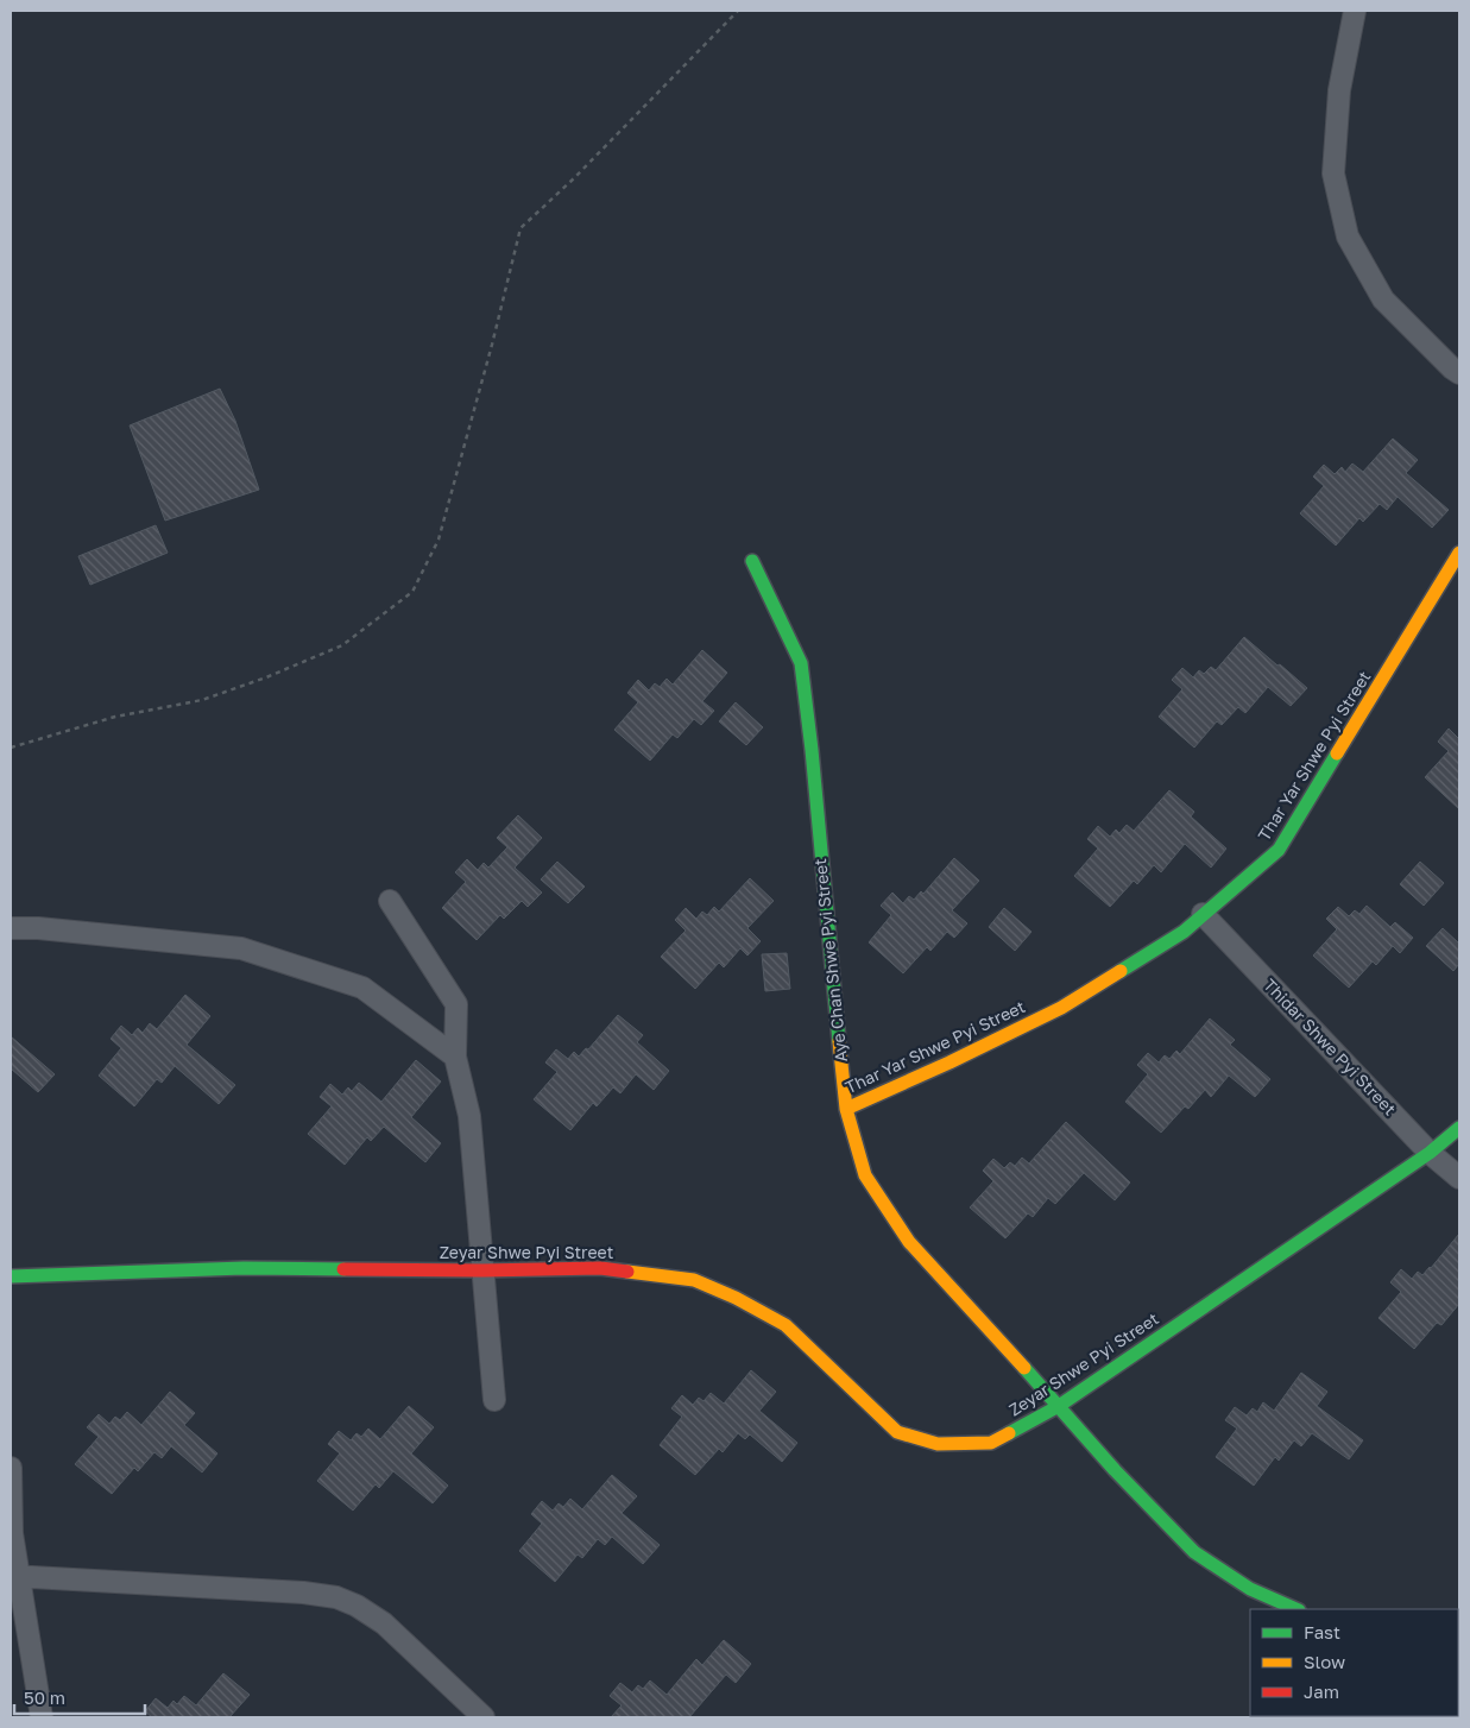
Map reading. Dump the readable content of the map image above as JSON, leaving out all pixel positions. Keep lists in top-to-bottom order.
{
  "streets": {
    "street": [
      "Thar Yar Shwe Pyi Street",
      "Aye Chan Shwe Pyi Street",
      "Thidar Shwe Pyi Street",
      "Zeyar Shwe Pyi Street"
    ]
  },
  "crossings": [
    ["Thar Yar Shwe Pyi Street", "Aye Chan Shwe Pyi Street"],
    ["Thar Yar Shwe Pyi Street", "Thidar Shwe Pyi Street"],
    ["Aye Chan Shwe Pyi Street", "Zeyar Shwe Pyi Street"],
    ["Thidar Shwe Pyi Street", "Zeyar Shwe Pyi Street"]
  ],
  "legend": ["Fast", "Slow", "Jam"],
  "scale_bar": "50 m"
}
